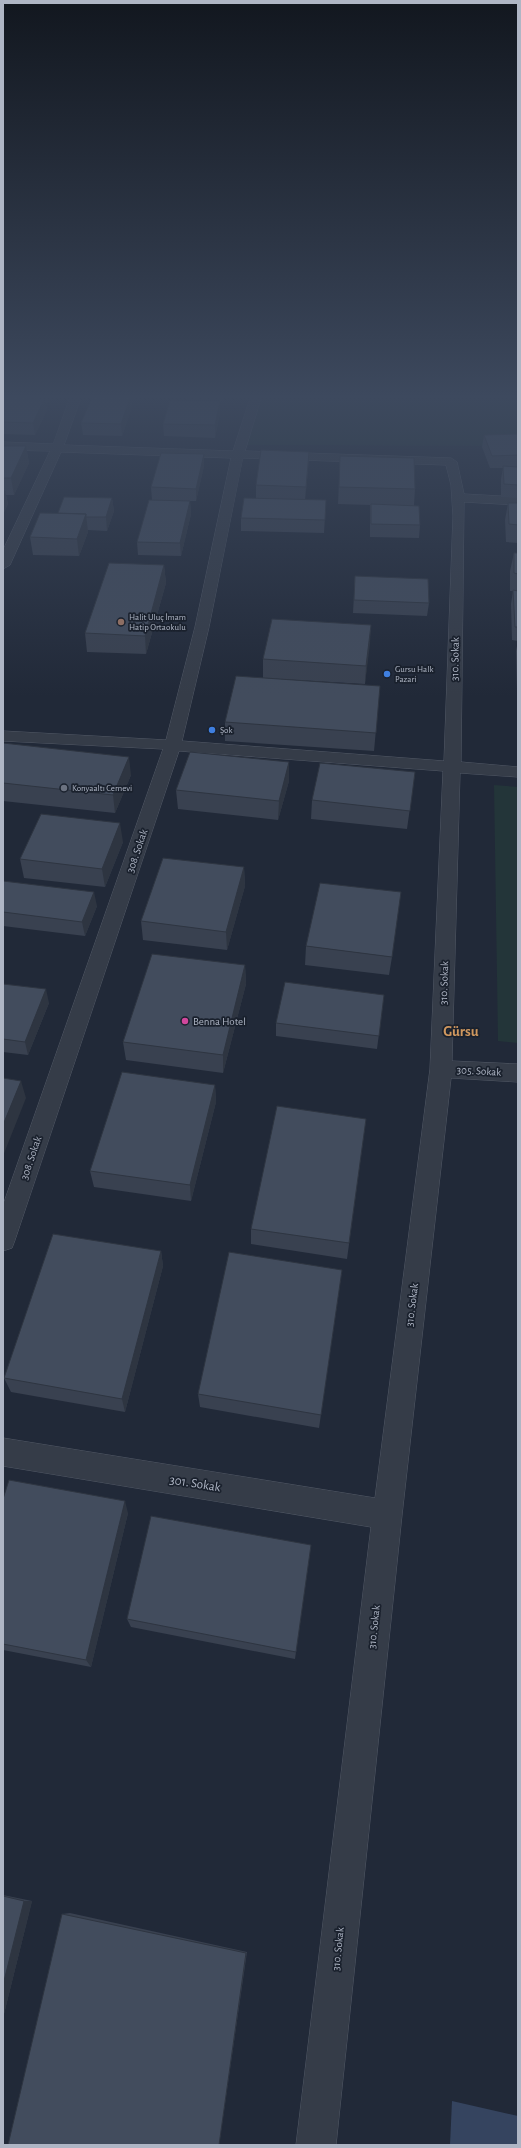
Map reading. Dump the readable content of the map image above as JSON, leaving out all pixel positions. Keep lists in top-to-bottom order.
{
  "streets": {
    "street": [
      "310. Sokak",
      "308. Sokak",
      "305. Sokak",
      "301. Sokak"
    ]
  },
  "crossings": [
    ["310. Sokak", "305. Sokak"],
    ["310. Sokak", "301. Sokak"]
  ],
  "districts": ["Gürsu"],
  "places": [
    "Halit Uluç İmam Hatip Ortaokulu",
    "Gursu Halk Pazari",
    "Şok",
    "Konyaaltı Cemevi",
    "Benna Hotel"
  ]
}
